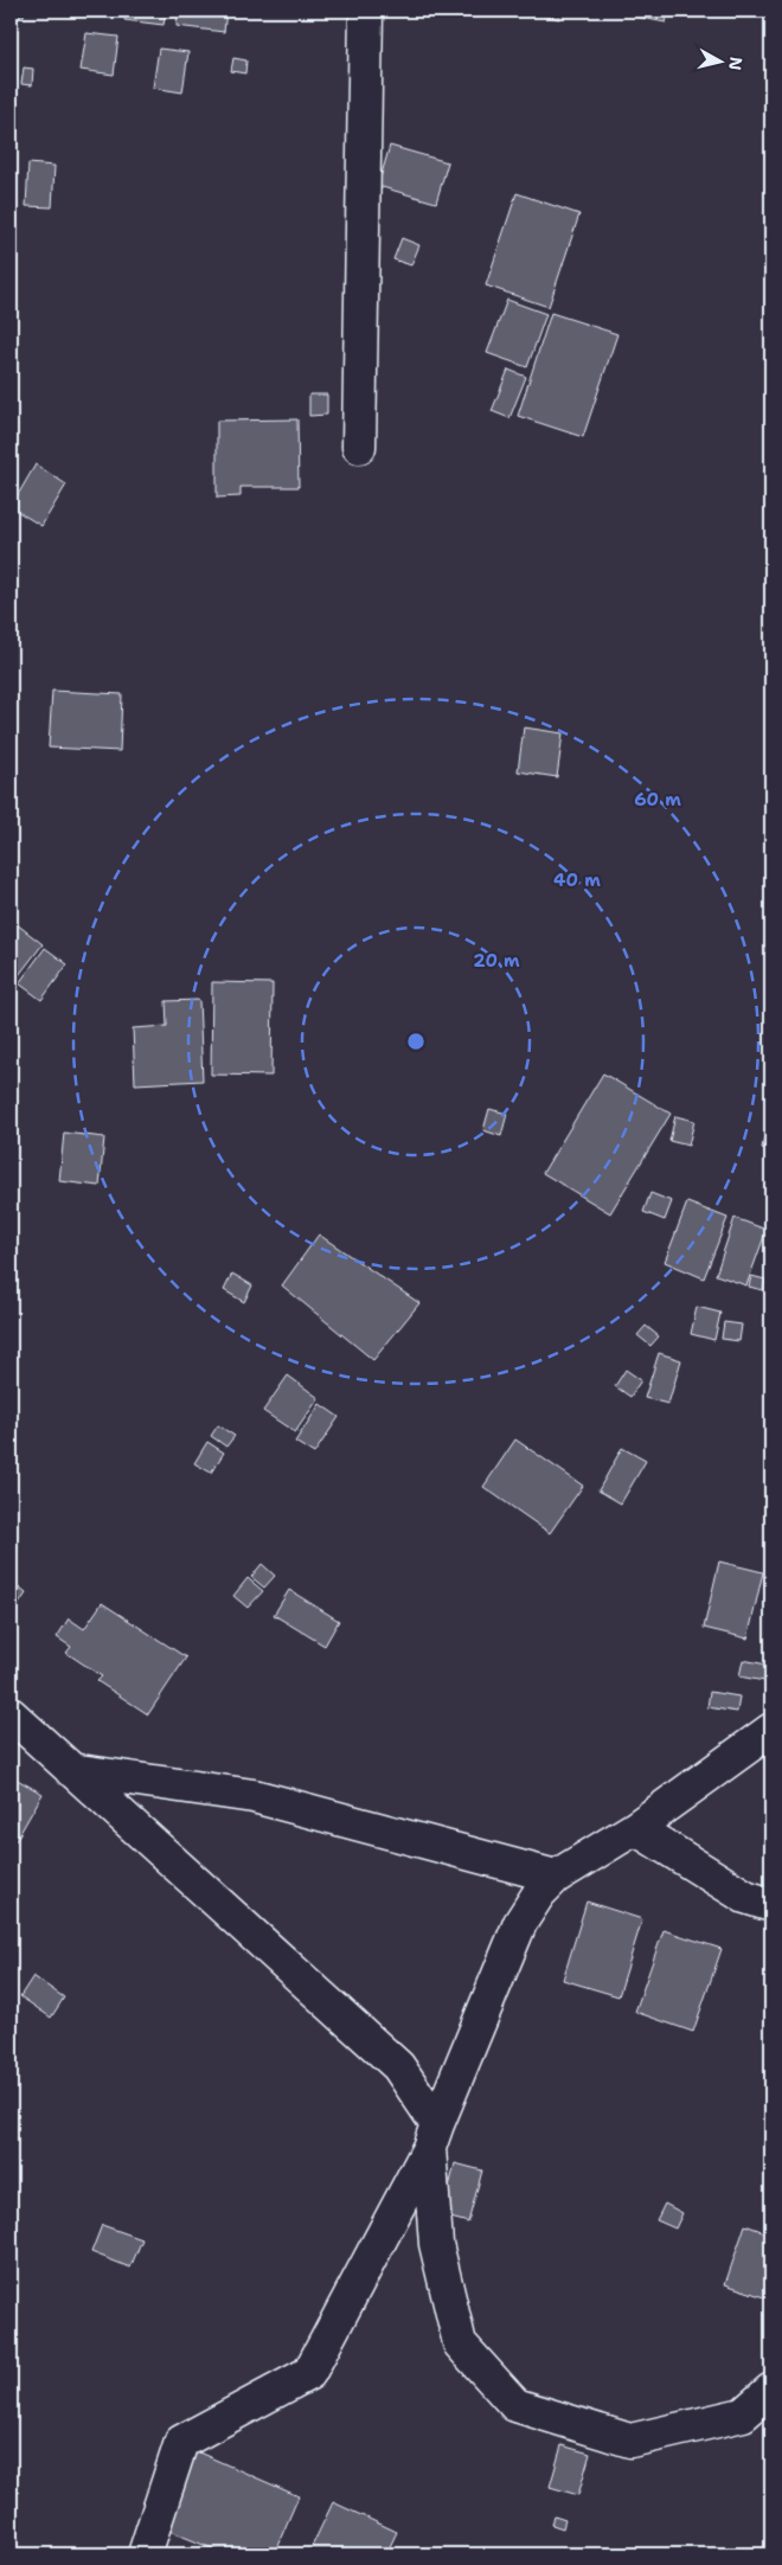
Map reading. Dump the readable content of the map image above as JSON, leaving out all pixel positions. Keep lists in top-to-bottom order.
{
  "north": "right",
  "rings": ["60 m", "40 m", "20 m"]
}
